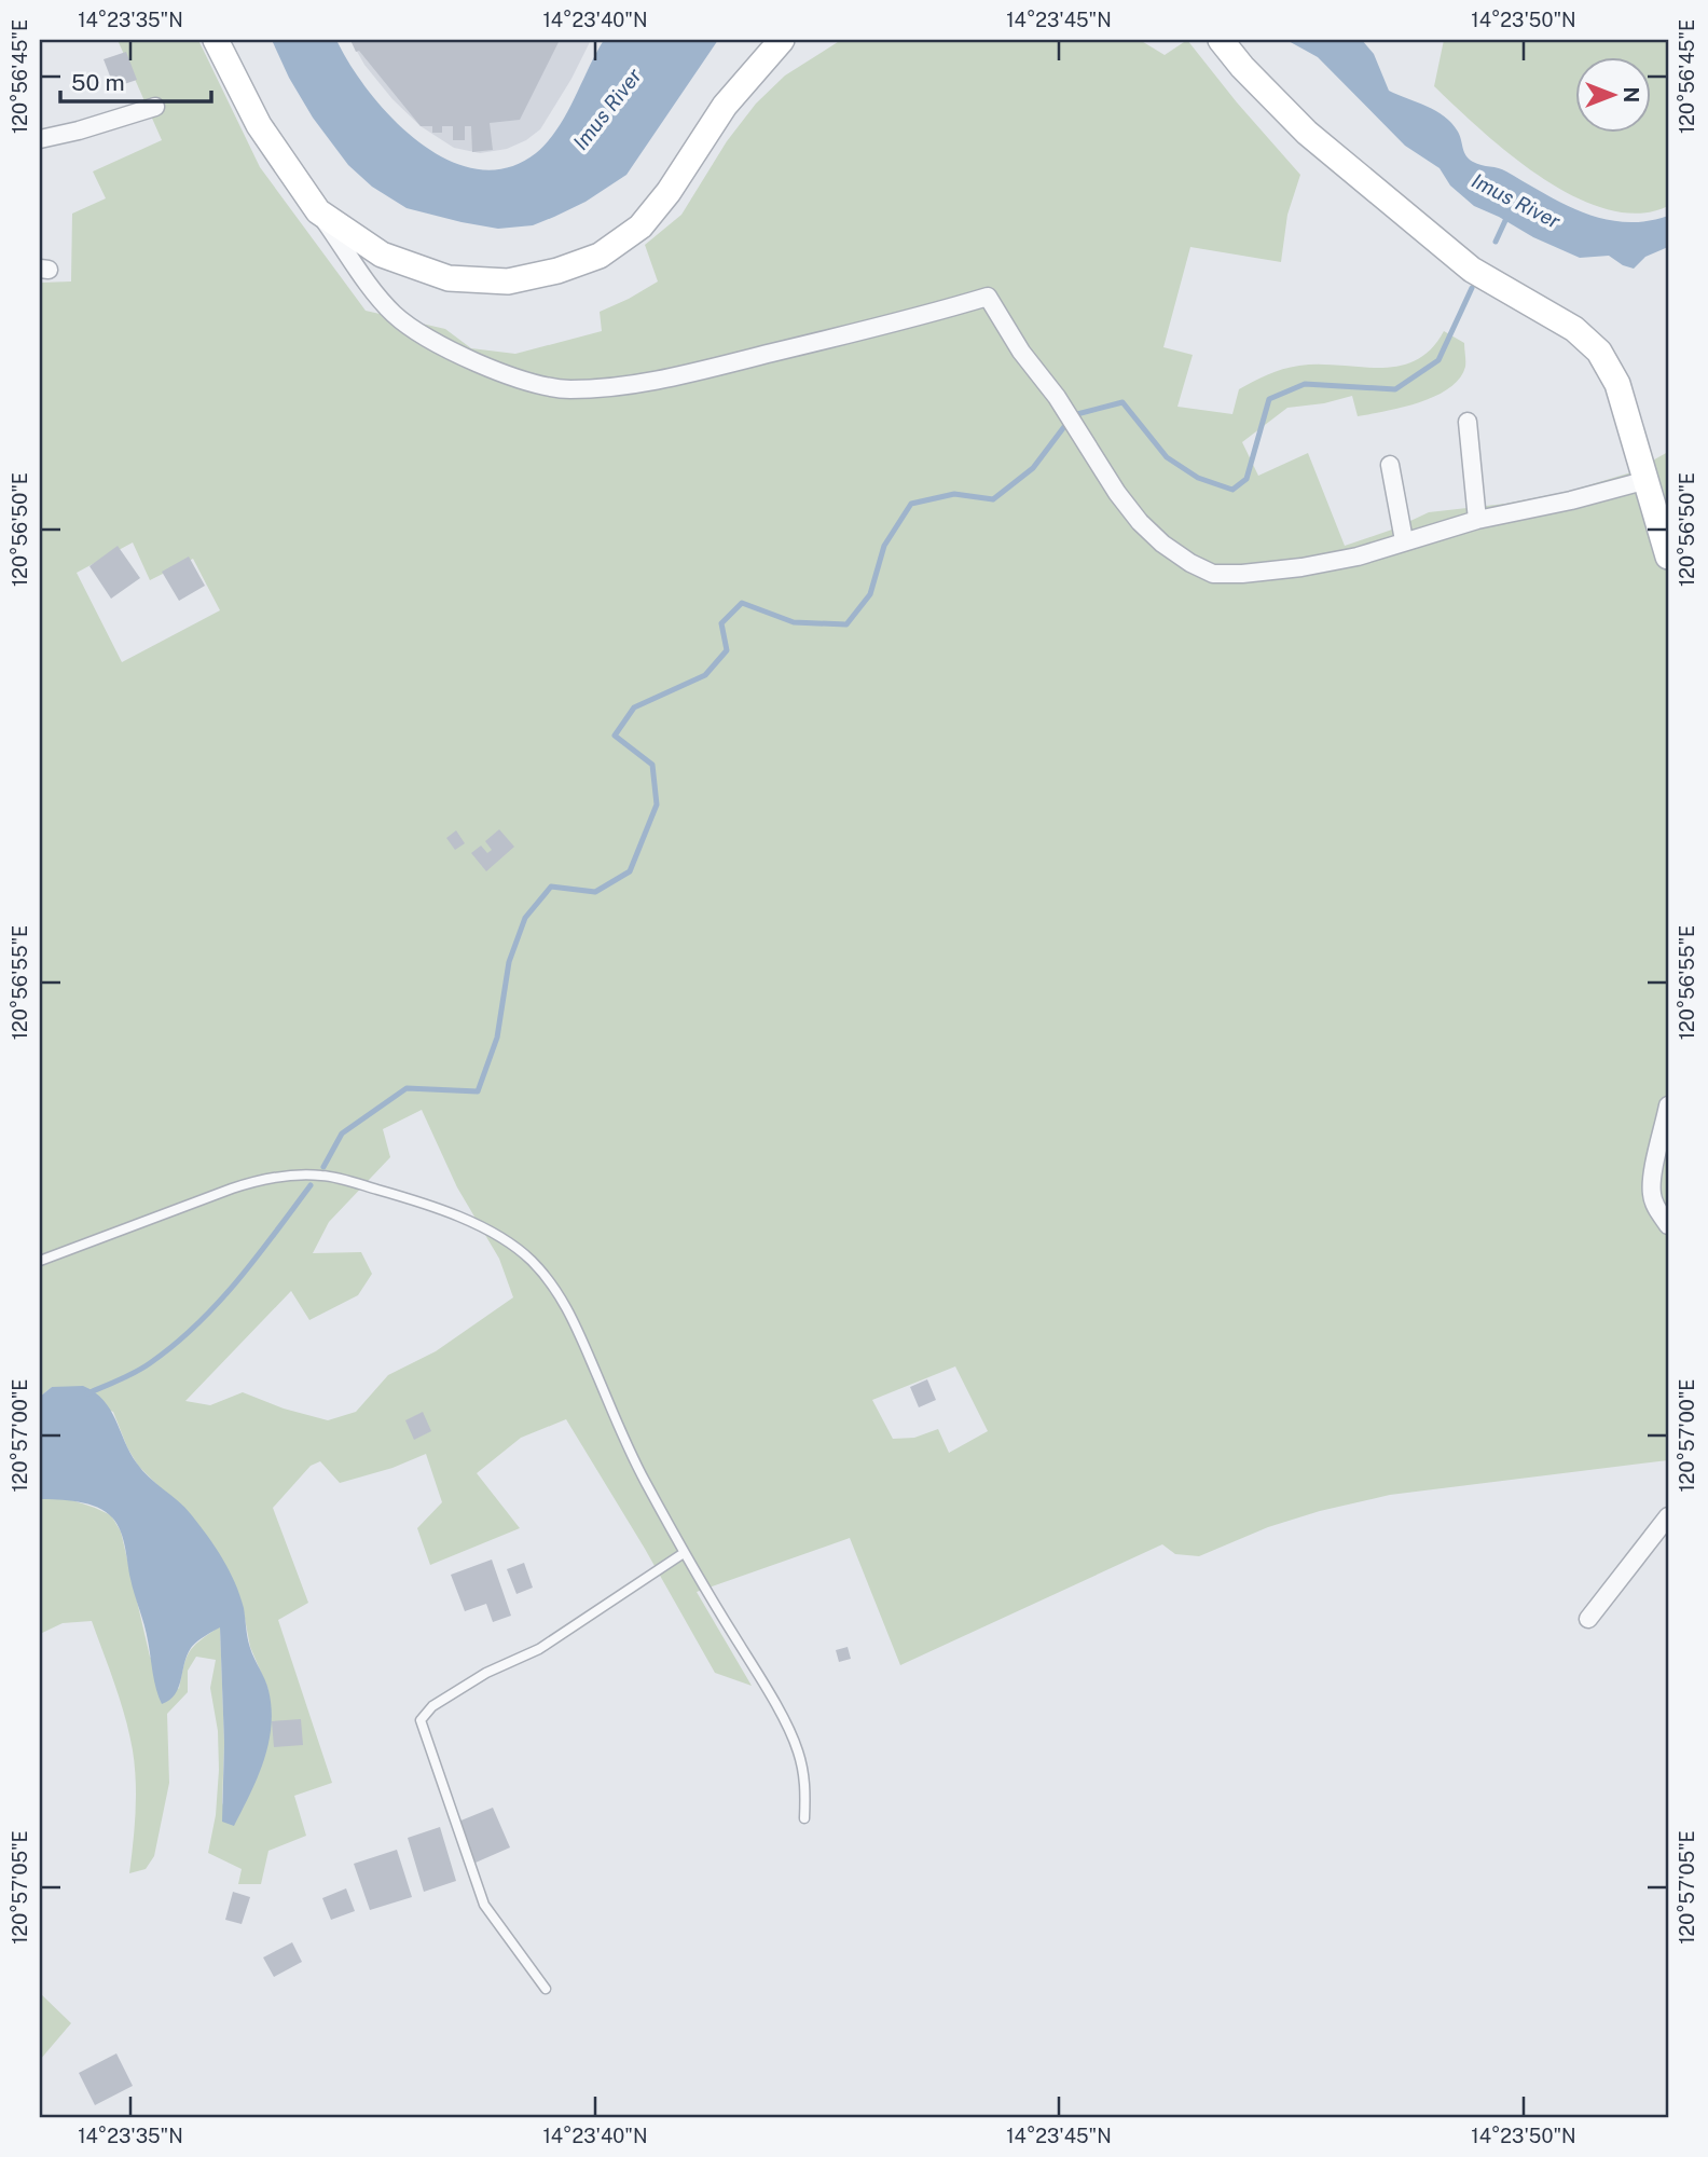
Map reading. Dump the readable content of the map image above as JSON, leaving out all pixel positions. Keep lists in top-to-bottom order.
{
  "water": ["Imus River"],
  "scale_bar": "50 m",
  "north": "right",
  "coordinates": [
    "14°23'35\"N",
    "14°23'40\"N",
    "14°23'45\"N",
    "14°23'50\"N",
    "120°56'45\"E",
    "120°56'50\"E",
    "120°56'55\"E",
    "120°57'00\"E",
    "120°57'05\"E"
  ]
}
